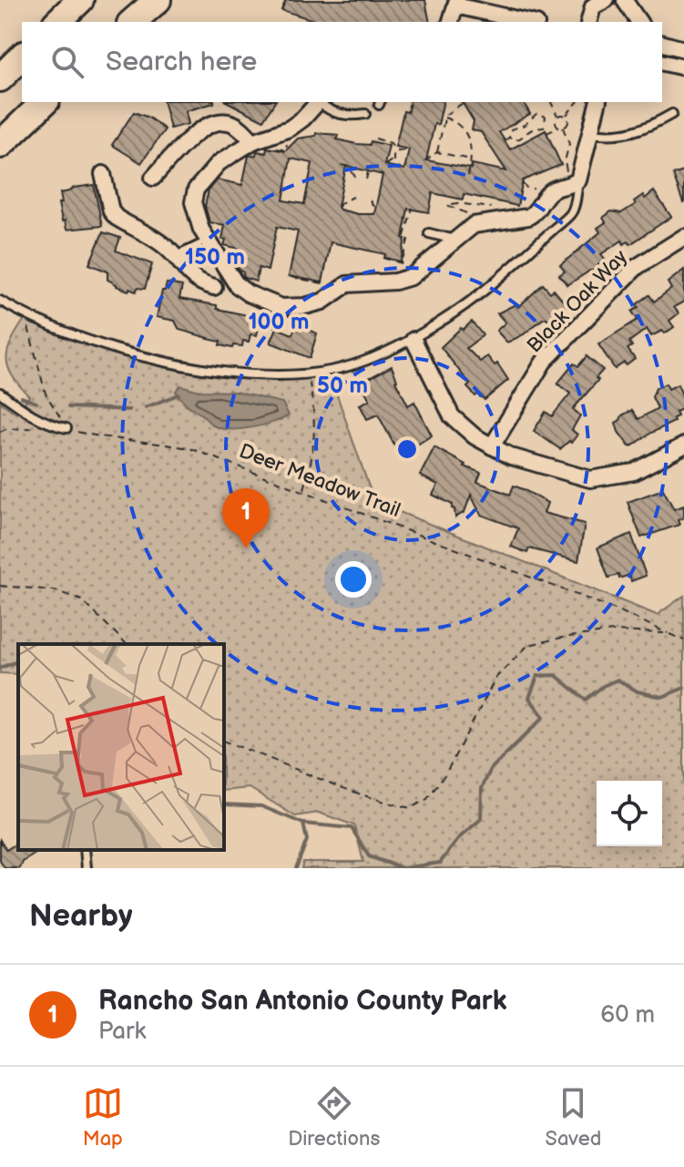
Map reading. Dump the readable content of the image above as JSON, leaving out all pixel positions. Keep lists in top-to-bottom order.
{
  "streets": {
    "street": ["Black Oak Way"],
    "path": ["Deer Meadow Trail"]
  },
  "page": {
    "search": "Search here",
    "pins": "1",
    "heading": "Nearby",
    "list": [
      {
        "mark": "1",
        "name": "Rancho San Antonio County Park",
        "note": "Park",
        "value": "60 m"
      }
    ],
    "nav": ["Map", "Directions", "Saved"]
  },
  "rings": ["150 m", "100 m", "50 m"]
}
